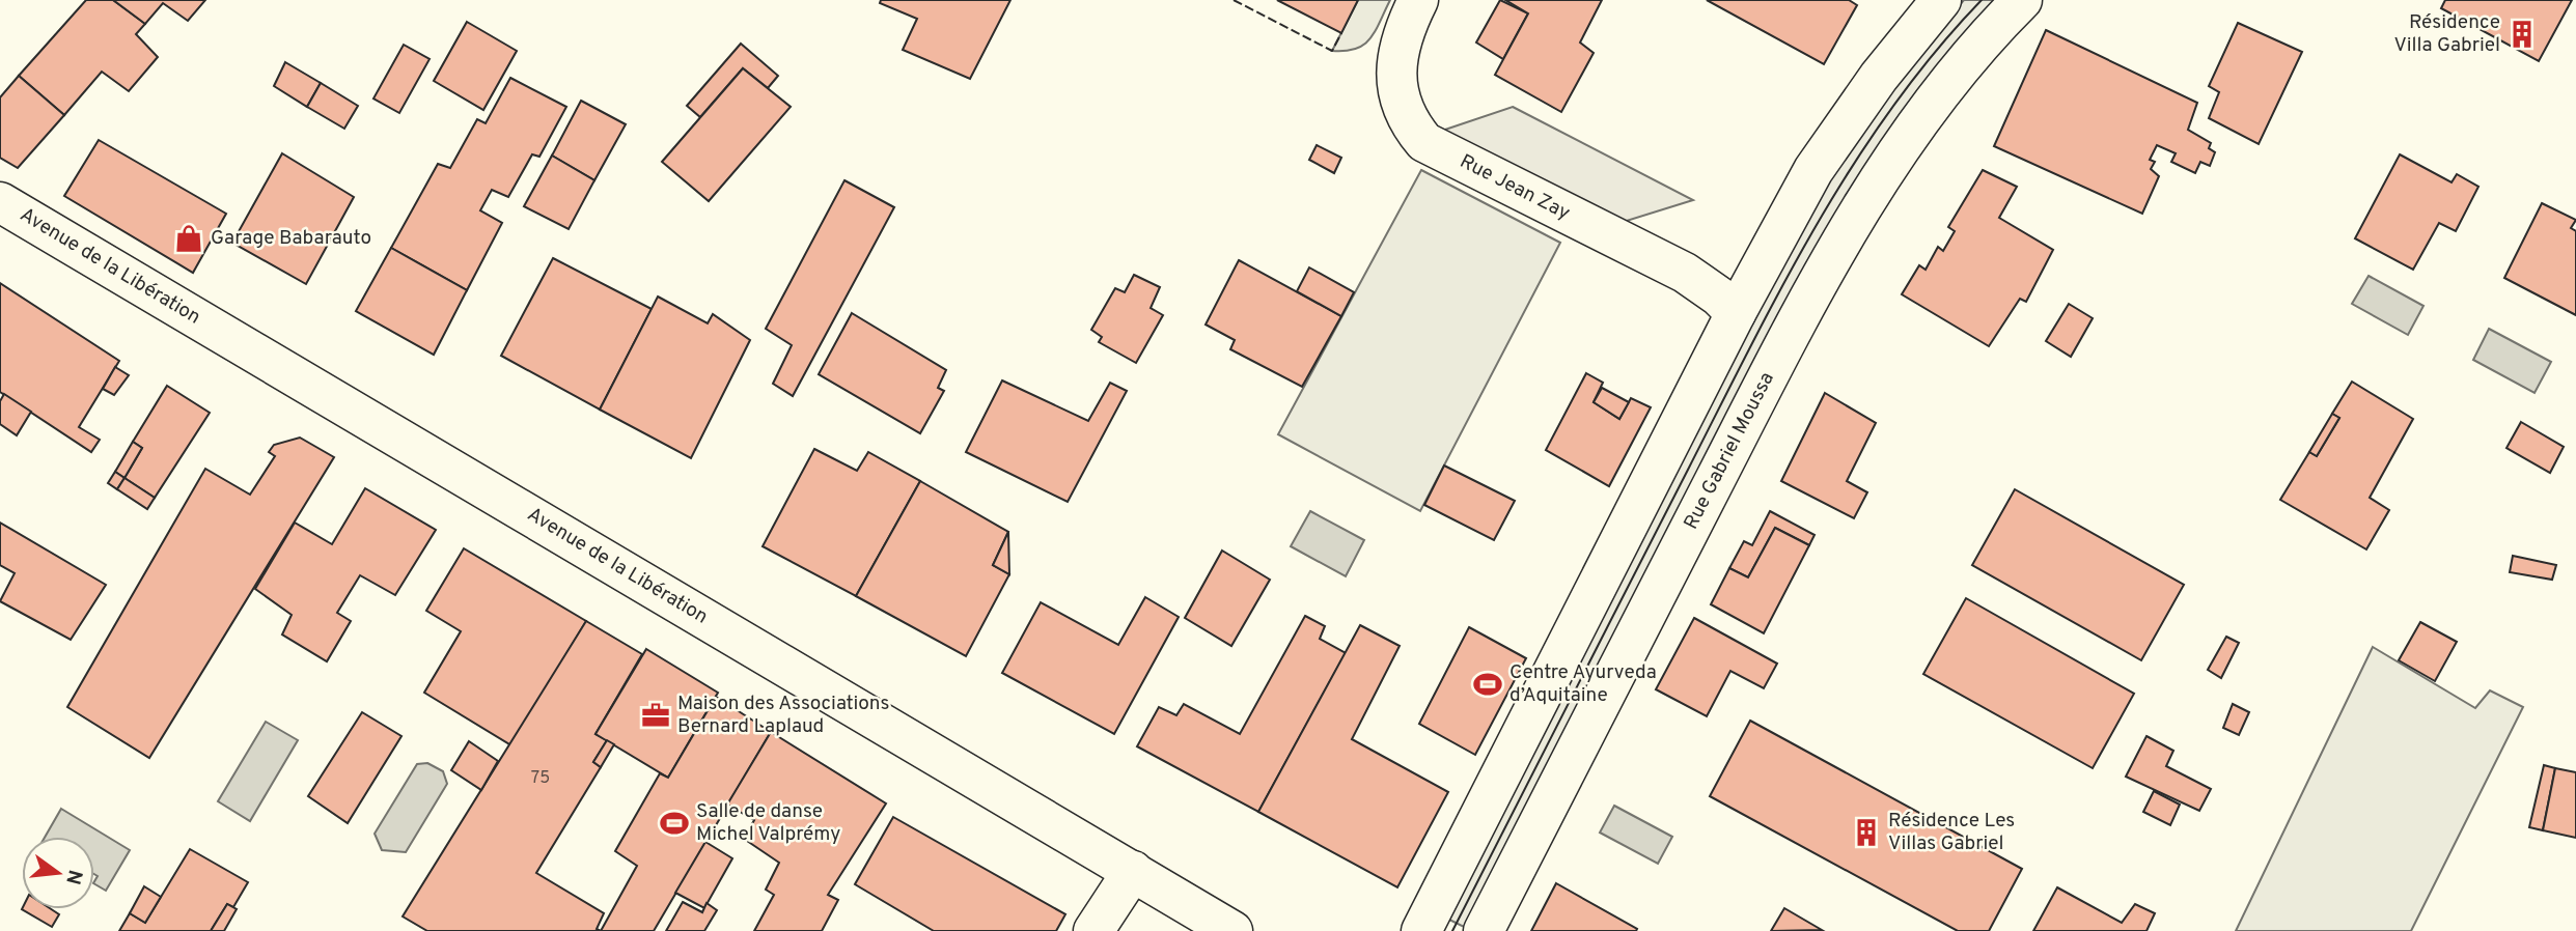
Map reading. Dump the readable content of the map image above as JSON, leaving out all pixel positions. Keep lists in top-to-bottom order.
{
  "streets": {
    "street": ["Rue Jean Zay", "Avenue de la Libération", "Rue Gabriel Moussa"]
  },
  "places": {
    "building": ["Résidence Villa Gabriel", "Résidence Les Villas Gabriel"],
    "shop": ["Garage Babarauto"],
    "sports": ["Centre Ayurveda d’Aquitaine", "Salle de danse Michel Valprémy"],
    "office": ["Maison des Associations Bernard Laplaud"]
  },
  "house_numbers": ["75"],
  "north": "right"
}
